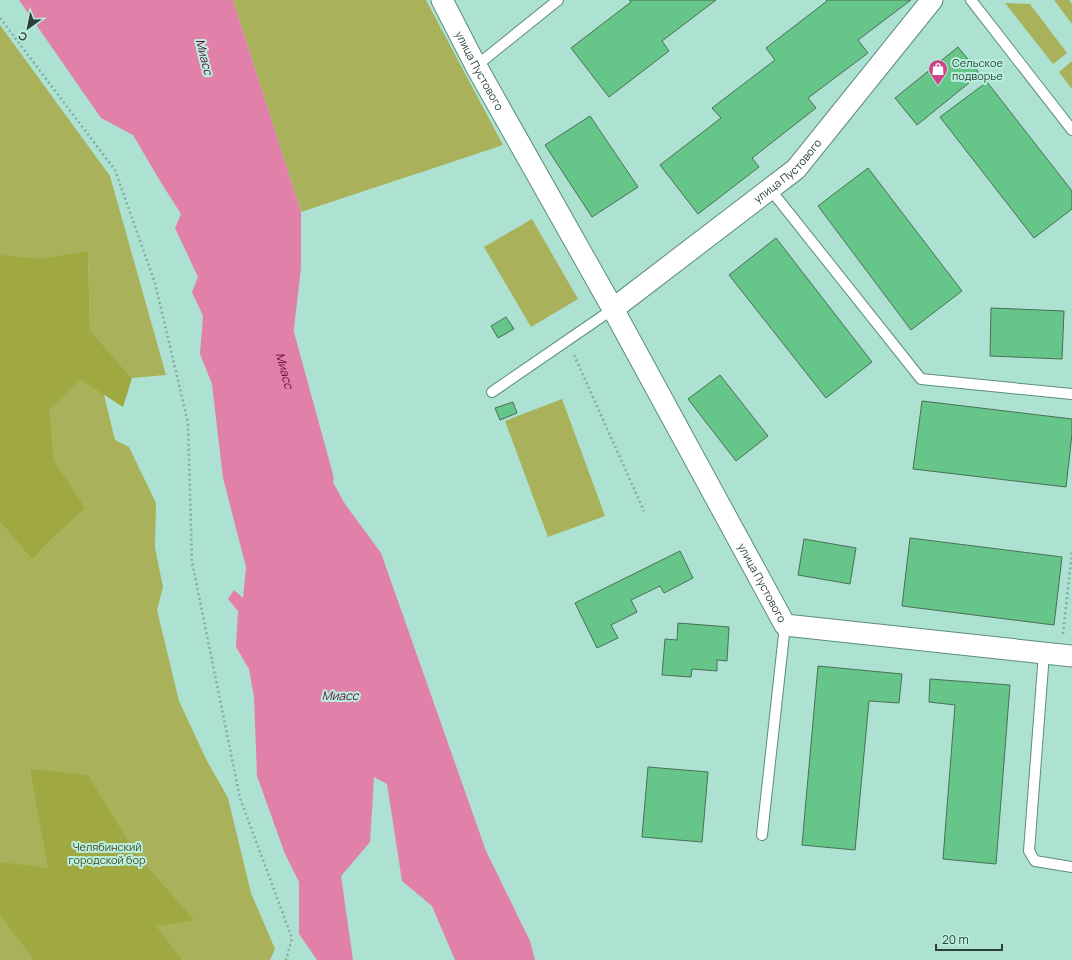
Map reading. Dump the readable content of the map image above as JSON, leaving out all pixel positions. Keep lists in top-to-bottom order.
{
  "streets": {
    "street": ["улица Пустового"]
  },
  "water": ["Миасс"],
  "parks": ["Челябинский городской бор"],
  "places": {
    "shop": ["Сельское подворье"]
  },
  "scale_bar": "20 m",
  "north": "bottom left"
}
